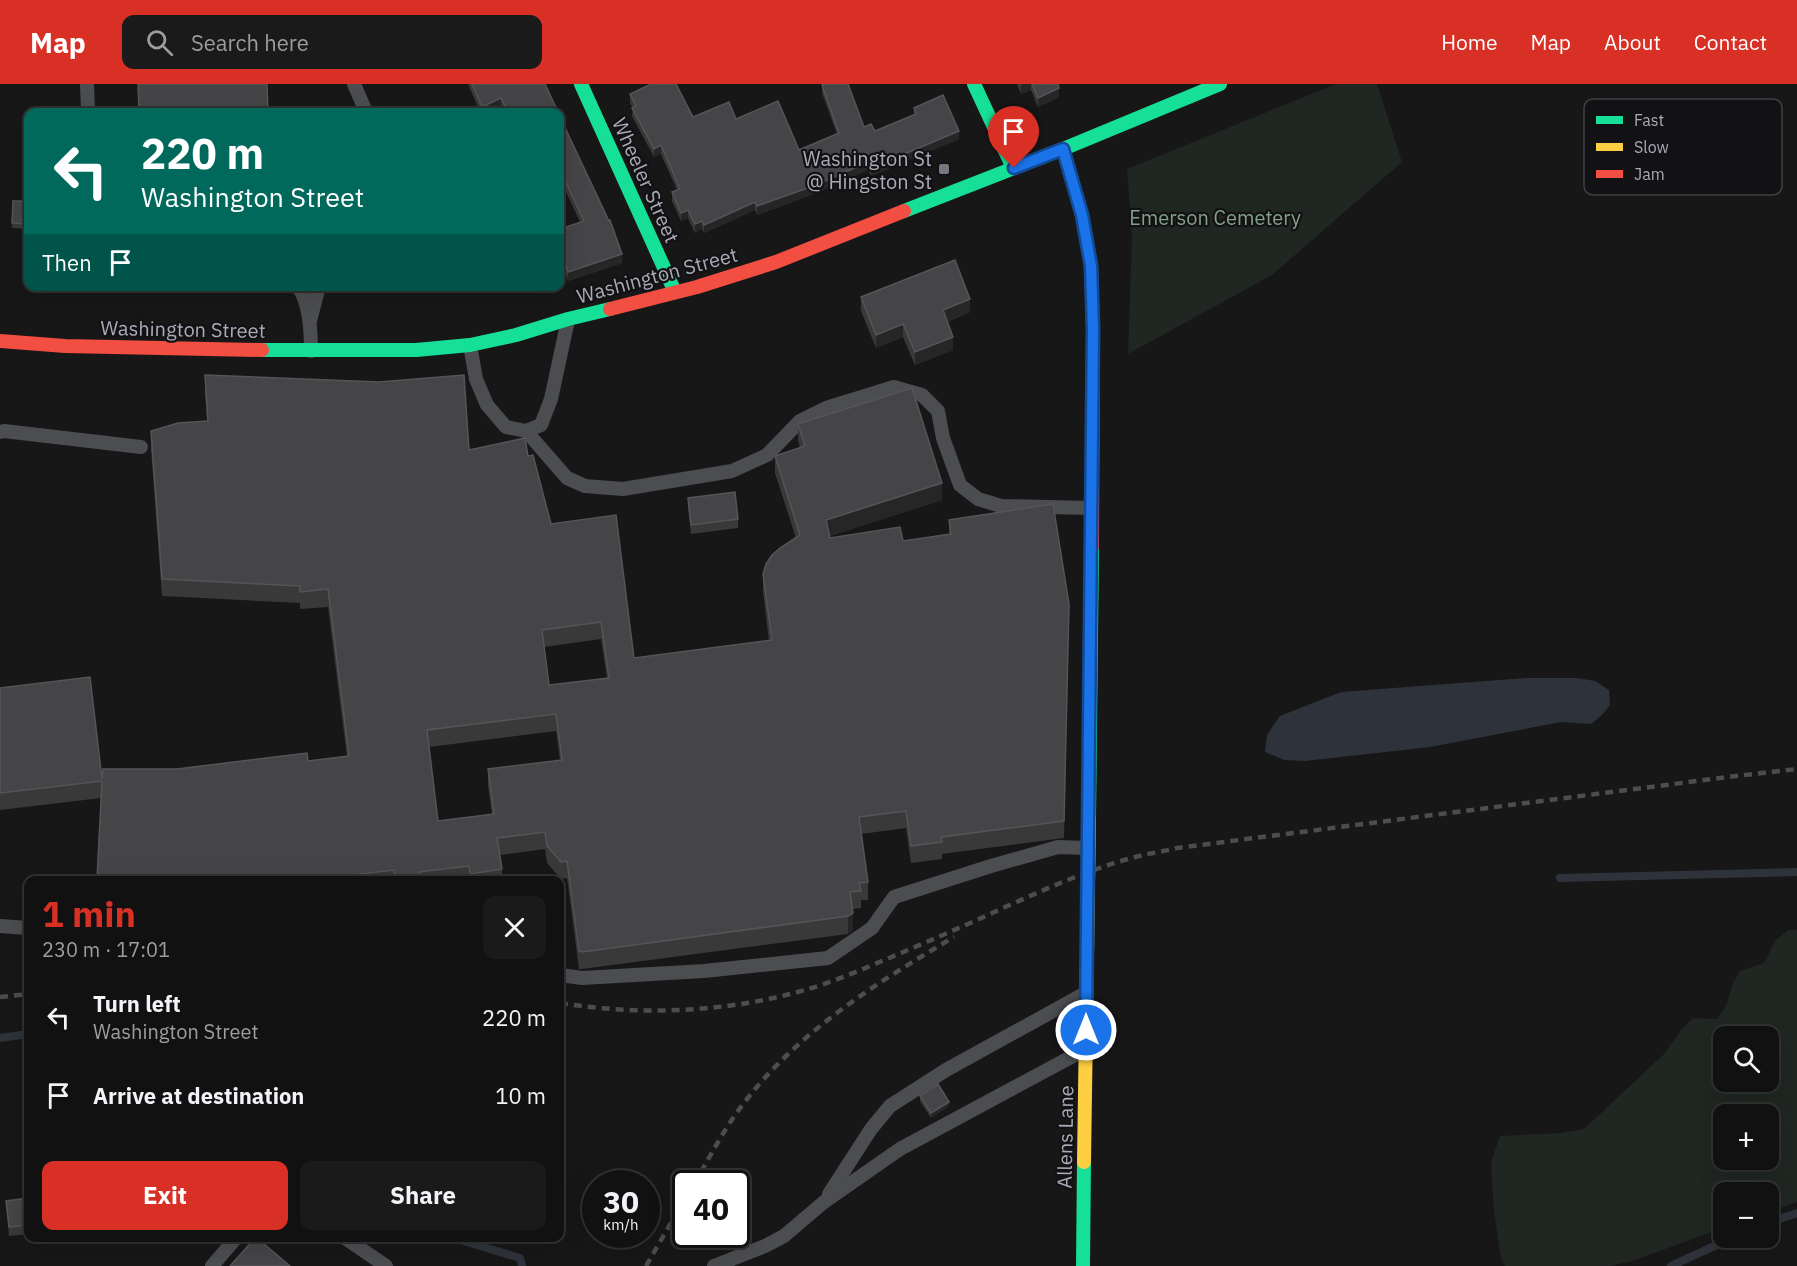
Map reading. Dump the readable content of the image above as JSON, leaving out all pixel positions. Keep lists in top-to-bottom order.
{
  "streets": {
    "street": ["Wheeler Street", "Washington Street", "Allens Lane"]
  },
  "crossings": [
    ["Wheeler Street", "Washington Street"],
    ["Washington Street", "Allens Lane"]
  ],
  "parks": ["Emerson Cemetery"],
  "places": {
    "transit": ["Washington St @ Hingston St"]
  },
  "legend": ["Fast", "Slow", "Jam"],
  "page": {
    "header": "Map",
    "search": "Search here",
    "nav": [
      "Home",
      "Map",
      "About",
      "Contact"
    ],
    "turn": ["220 m", "Washington Street"],
    "then": "Then",
    "heading": ["1 min", "230 m · 17:01"],
    "list": [
      {
        "name": "Turn left",
        "note": "Washington Street",
        "value": "220 m"
      },
      {
        "name": "Arrive at destination",
        "value": "10 m"
      }
    ],
    "map_buttons": ["+", "−"],
    "buttons": ["Exit", "Share"],
    "speed": "30 km/h",
    "limit": "40"
  }
}
